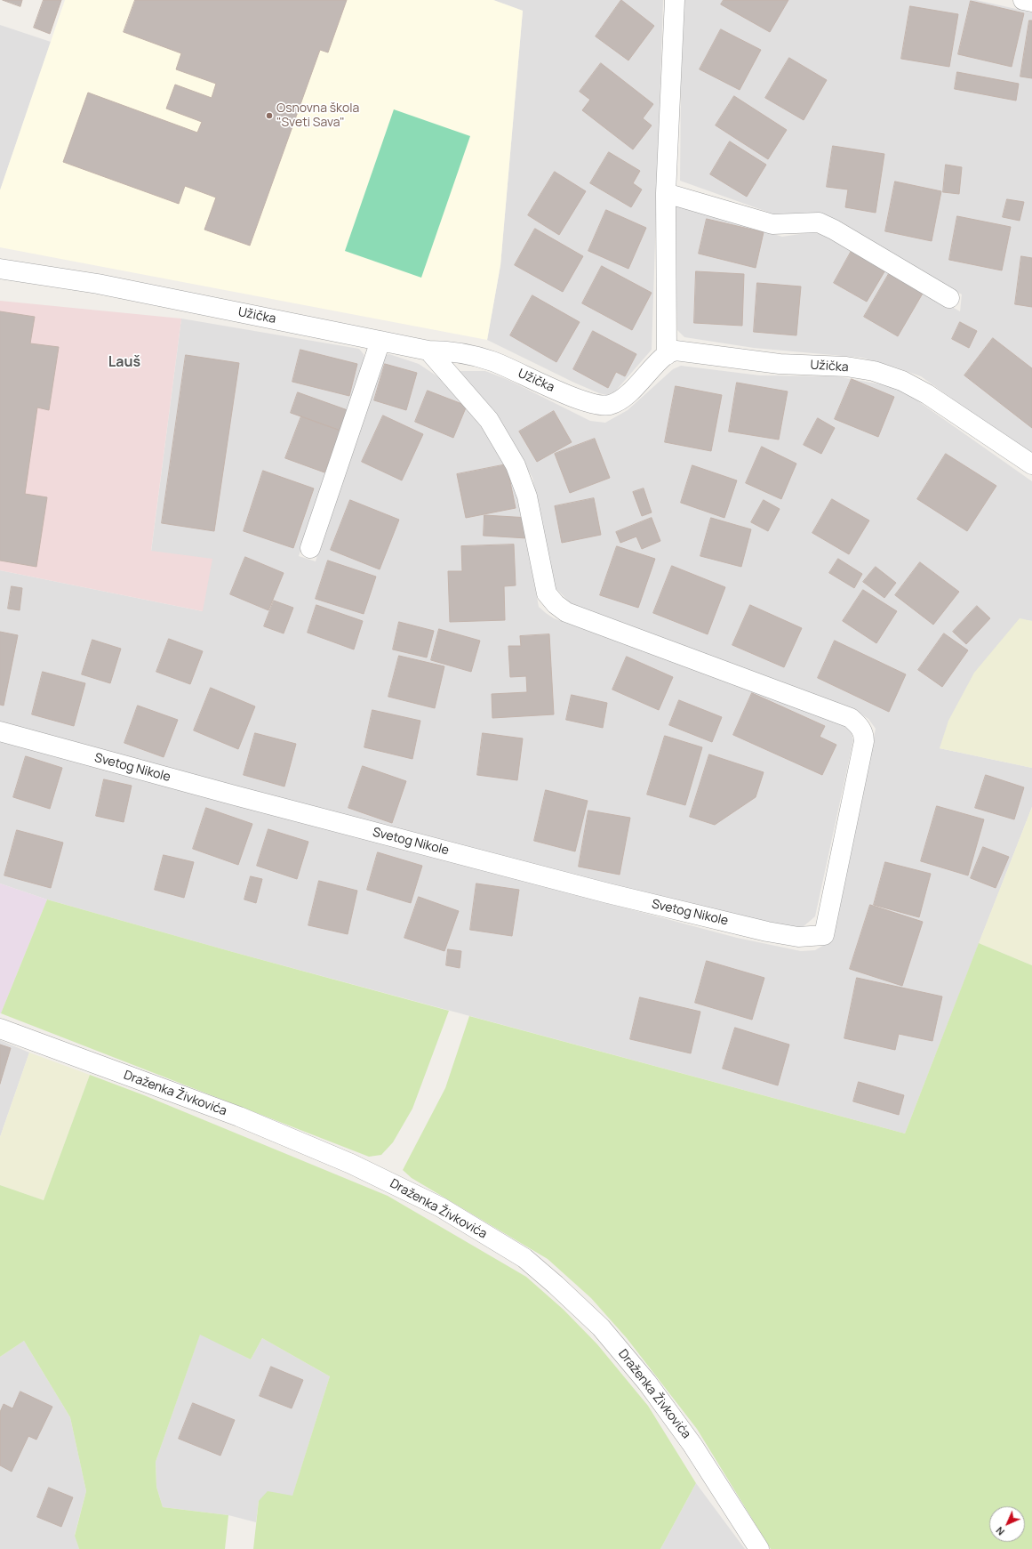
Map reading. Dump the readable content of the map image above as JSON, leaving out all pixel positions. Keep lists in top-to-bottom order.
{
  "streets": {
    "street": ["Užička", "Svetog Nikole", "Draženka Živkovića"]
  },
  "crossings": [
    ["Užička", "Svetog Nikole"]
  ],
  "districts": ["Lauš"],
  "places": ["Osnovna škola \"Sveti Sava\""],
  "north": "bottom left"
}
